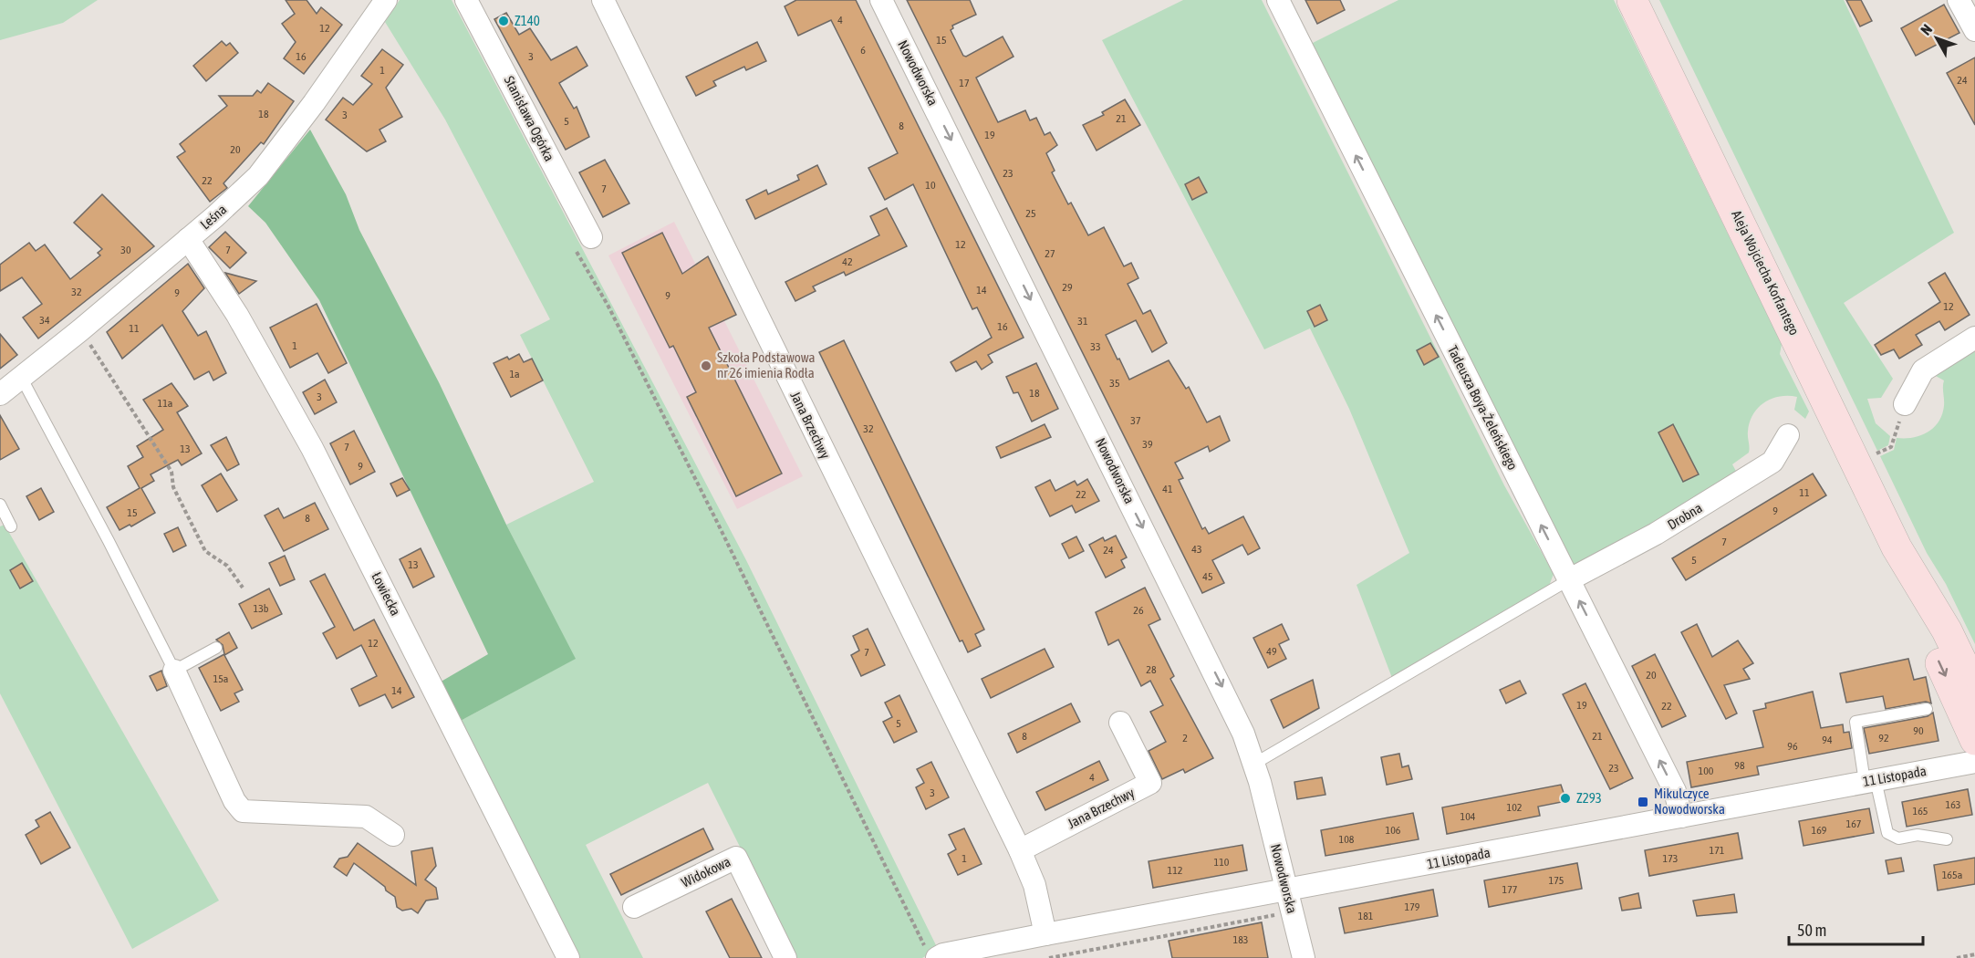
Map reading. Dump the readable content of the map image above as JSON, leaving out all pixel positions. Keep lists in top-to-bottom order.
{
  "streets": {
    "main road": ["Aleja Wojciecha Korfantego"],
    "street": [
      "Nowodworska",
      "Stanisława Ogórka",
      "Leśna",
      "Tadeusza Boya-Żeleńskiego",
      "Jana Brzechwy",
      "Drobna",
      "Łowiecka",
      "11 Listopada",
      "Widokowa"
    ]
  },
  "crossings": [
    ["Nowodworska", "11 Listopada"],
    ["Leśna", "Łowiecka"],
    ["Tadeusza Boya-Żeleńskiego", "Drobna"],
    ["Tadeusza Boya-Żeleńskiego", "11 Listopada"],
    ["Jana Brzechwy", "11 Listopada"]
  ],
  "one_way": ["Nowodworska", "Tadeusza Boya-Żeleńskiego"],
  "places": {
    "other": ["Z140", "Szkoła Podstawowa nr 26 imienia Rodła", "Z293"],
    "transit": ["Mikulczyce Nowodworska"]
  },
  "house_numbers": [
    "4",
    "12",
    "15",
    "6",
    "16",
    "3",
    "1",
    "24",
    "17",
    "18",
    "3",
    "21",
    "5",
    "8",
    "19",
    "20",
    "23",
    "22",
    "10",
    "7",
    "25",
    "12",
    "30",
    "7",
    "27",
    "42",
    "29",
    "14",
    "32",
    "9",
    "9",
    "12",
    "34",
    "31",
    "16",
    "11",
    "1",
    "33",
    "1a",
    "35",
    "18",
    "3",
    "11a",
    "37",
    "32",
    "39",
    "7",
    "13",
    "9",
    "41",
    "11",
    "22",
    "9",
    "15",
    "8",
    "7",
    "43",
    "24",
    "5",
    "13",
    "45",
    "13b",
    "26",
    "12",
    "49",
    "7",
    "28",
    "20",
    "15a",
    "14",
    "19",
    "22",
    "5",
    "90",
    "8",
    "21",
    "2",
    "92",
    "94",
    "96",
    "98",
    "23",
    "100",
    "4",
    "3",
    "163",
    "102",
    "165",
    "104",
    "167",
    "106",
    "169",
    "108",
    "171",
    "1",
    "173",
    "110",
    "112",
    "165a",
    "175",
    "177",
    "179",
    "181",
    "183"
  ],
  "scale_bar": "50 m",
  "north": "top left"
}
